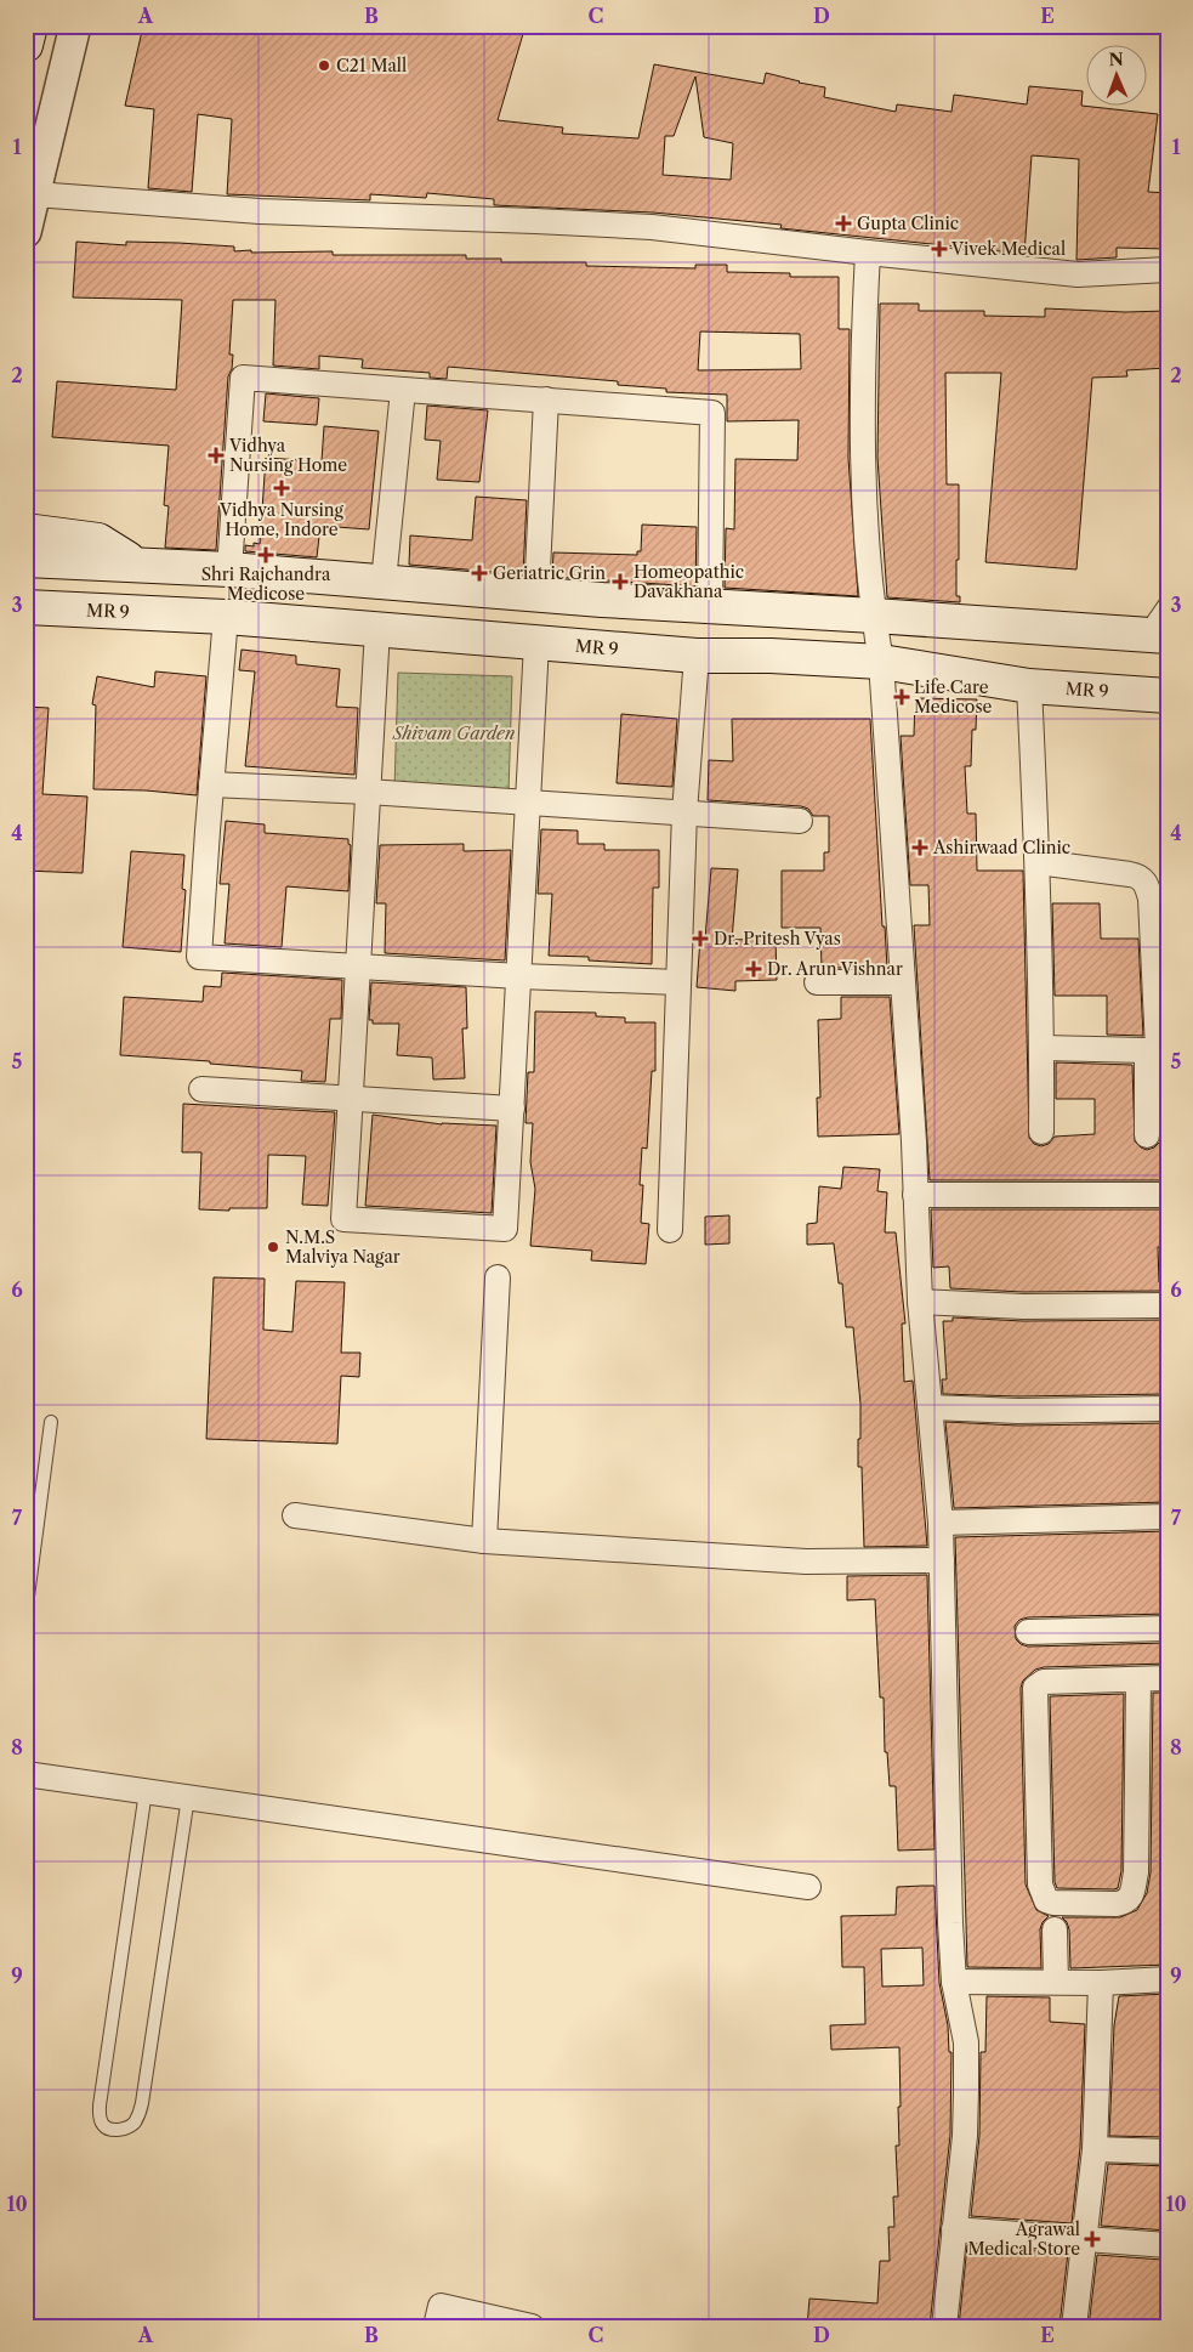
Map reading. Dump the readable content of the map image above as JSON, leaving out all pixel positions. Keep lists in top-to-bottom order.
{
  "streets": {
    "main road": ["MR 9"]
  },
  "parks": ["Shivam Garden"],
  "places": {
    "other": ["C21 Mall", "N.M.S Malviya Nagar"],
    "health": [
      "Gupta Clinic",
      "Vivek Medical",
      "Vidhya Nursing Home",
      "Vidhya Nursing Home, Indore",
      "Shri Rajchandra Medicose",
      "Geriatric Grin",
      "Homeopathic Davakhana",
      "Life Care Medicose",
      "Ashirwaad Clinic",
      "Dr. Pritesh Vyas",
      "Dr. Arun Vishnar",
      "Agrawal Medical Store"
    ]
  },
  "north": "top",
  "grid": {
    "columns": [
      "A",
      "B",
      "C",
      "D",
      "E"
    ],
    "rows": [
      "1",
      "2",
      "3",
      "4",
      "5",
      "6",
      "7",
      "8",
      "9",
      "10"
    ]
  }
}
